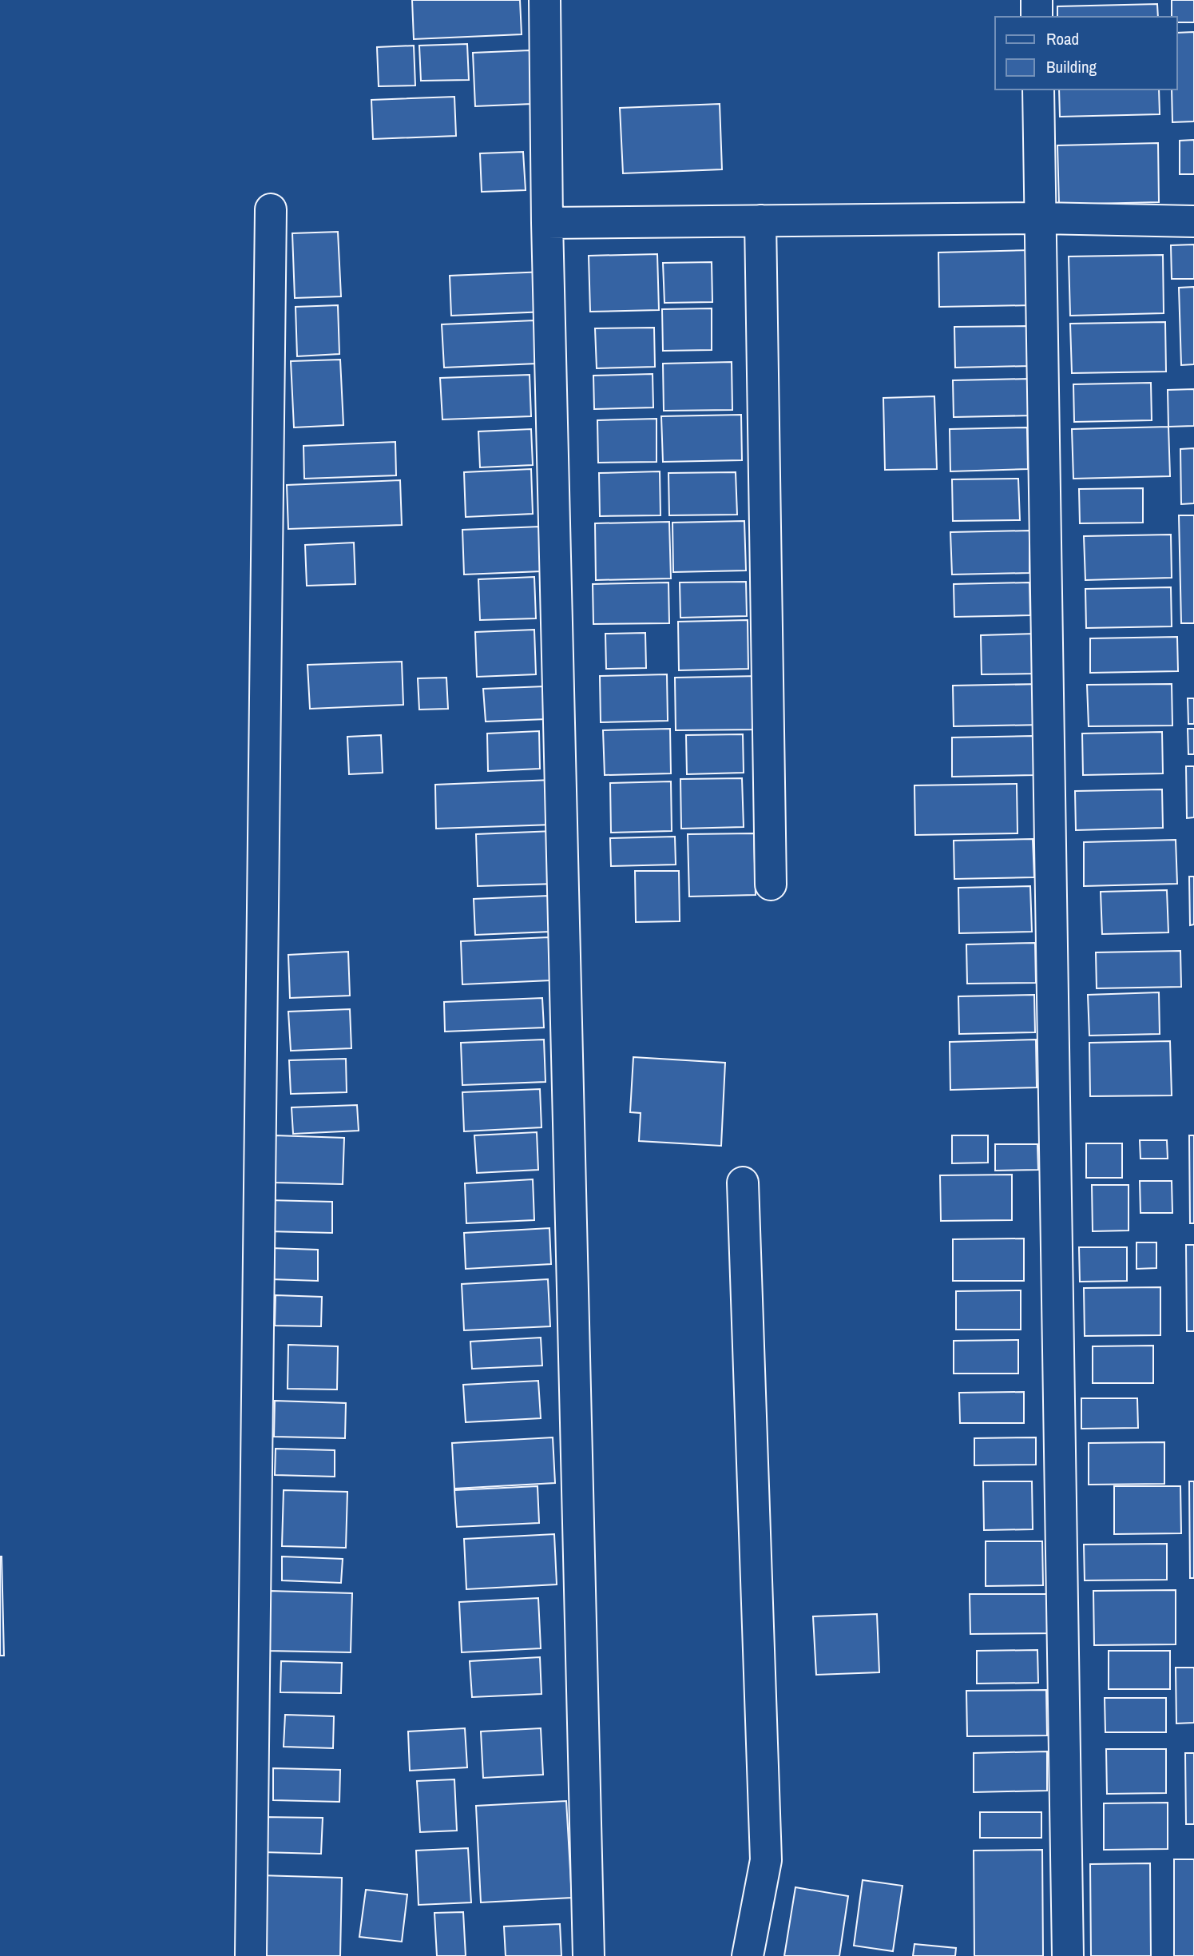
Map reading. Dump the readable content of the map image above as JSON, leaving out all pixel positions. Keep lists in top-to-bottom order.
{
  "legend": ["Road", "Building"]
}
